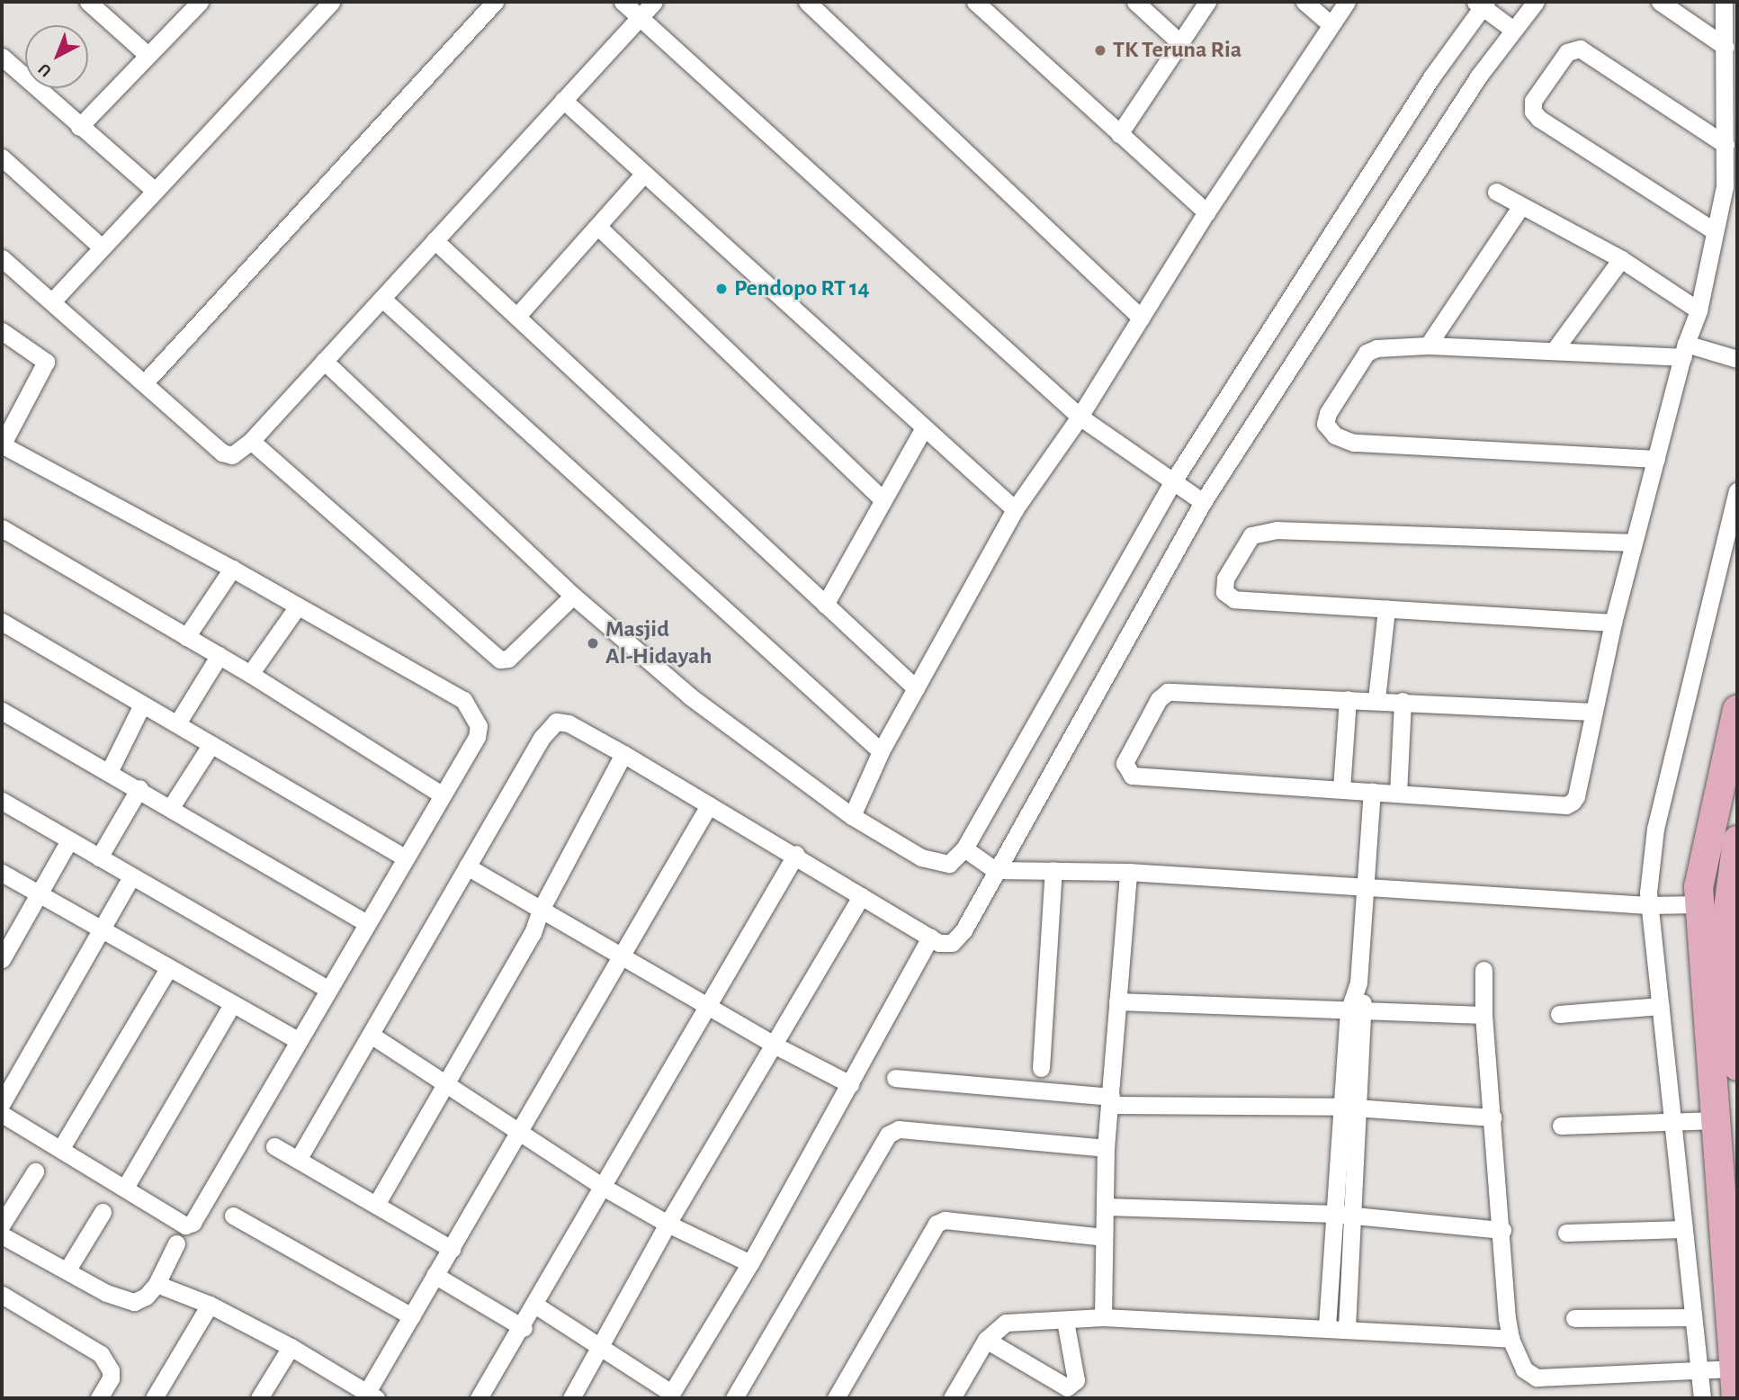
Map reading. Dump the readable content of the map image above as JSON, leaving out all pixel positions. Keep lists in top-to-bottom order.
{
  "places": ["TK Teruna Ria", "Pendopo RT 14", "Masjid Al-Hidayah"],
  "north": "bottom left"
}
